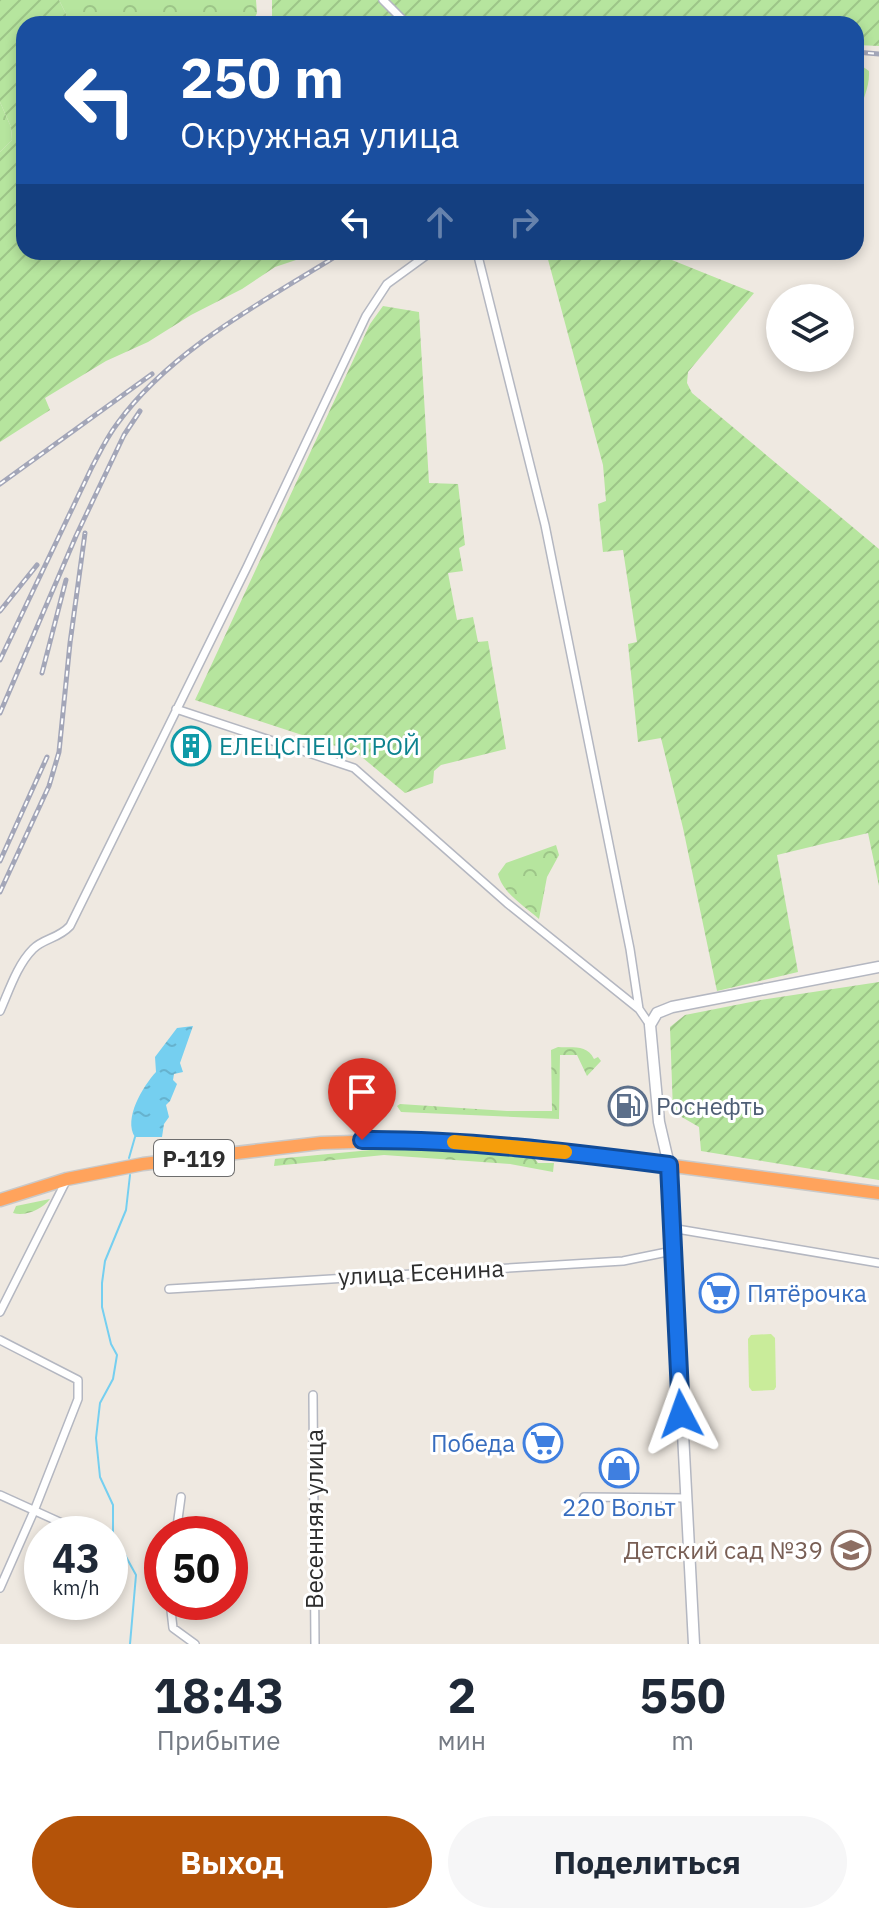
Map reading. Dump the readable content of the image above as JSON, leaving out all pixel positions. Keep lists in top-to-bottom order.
{
  "streets": {
    "highway": ["Р-119"],
    "street": ["улица Есенина", "Весенняя улица"]
  },
  "places": {
    "building": ["ЕЛЕЦСПЕЦСТРОЙ"],
    "fuel station": ["Роснефть"],
    "supermarket": ["Пятёрочка", "Победа"],
    "shop": ["220 Вольт"],
    "school or university": ["Детский сад №39"]
  },
  "page": {
    "turn": ["250 m", "Окружная улица"],
    "speed": "43 km/h",
    "limit": "50",
    "eta": [
      "18:43",
      "Прибытие",
      "2",
      "мин",
      "550",
      "m"
    ],
    "buttons": ["Выход", "Поделиться"]
  }
}
